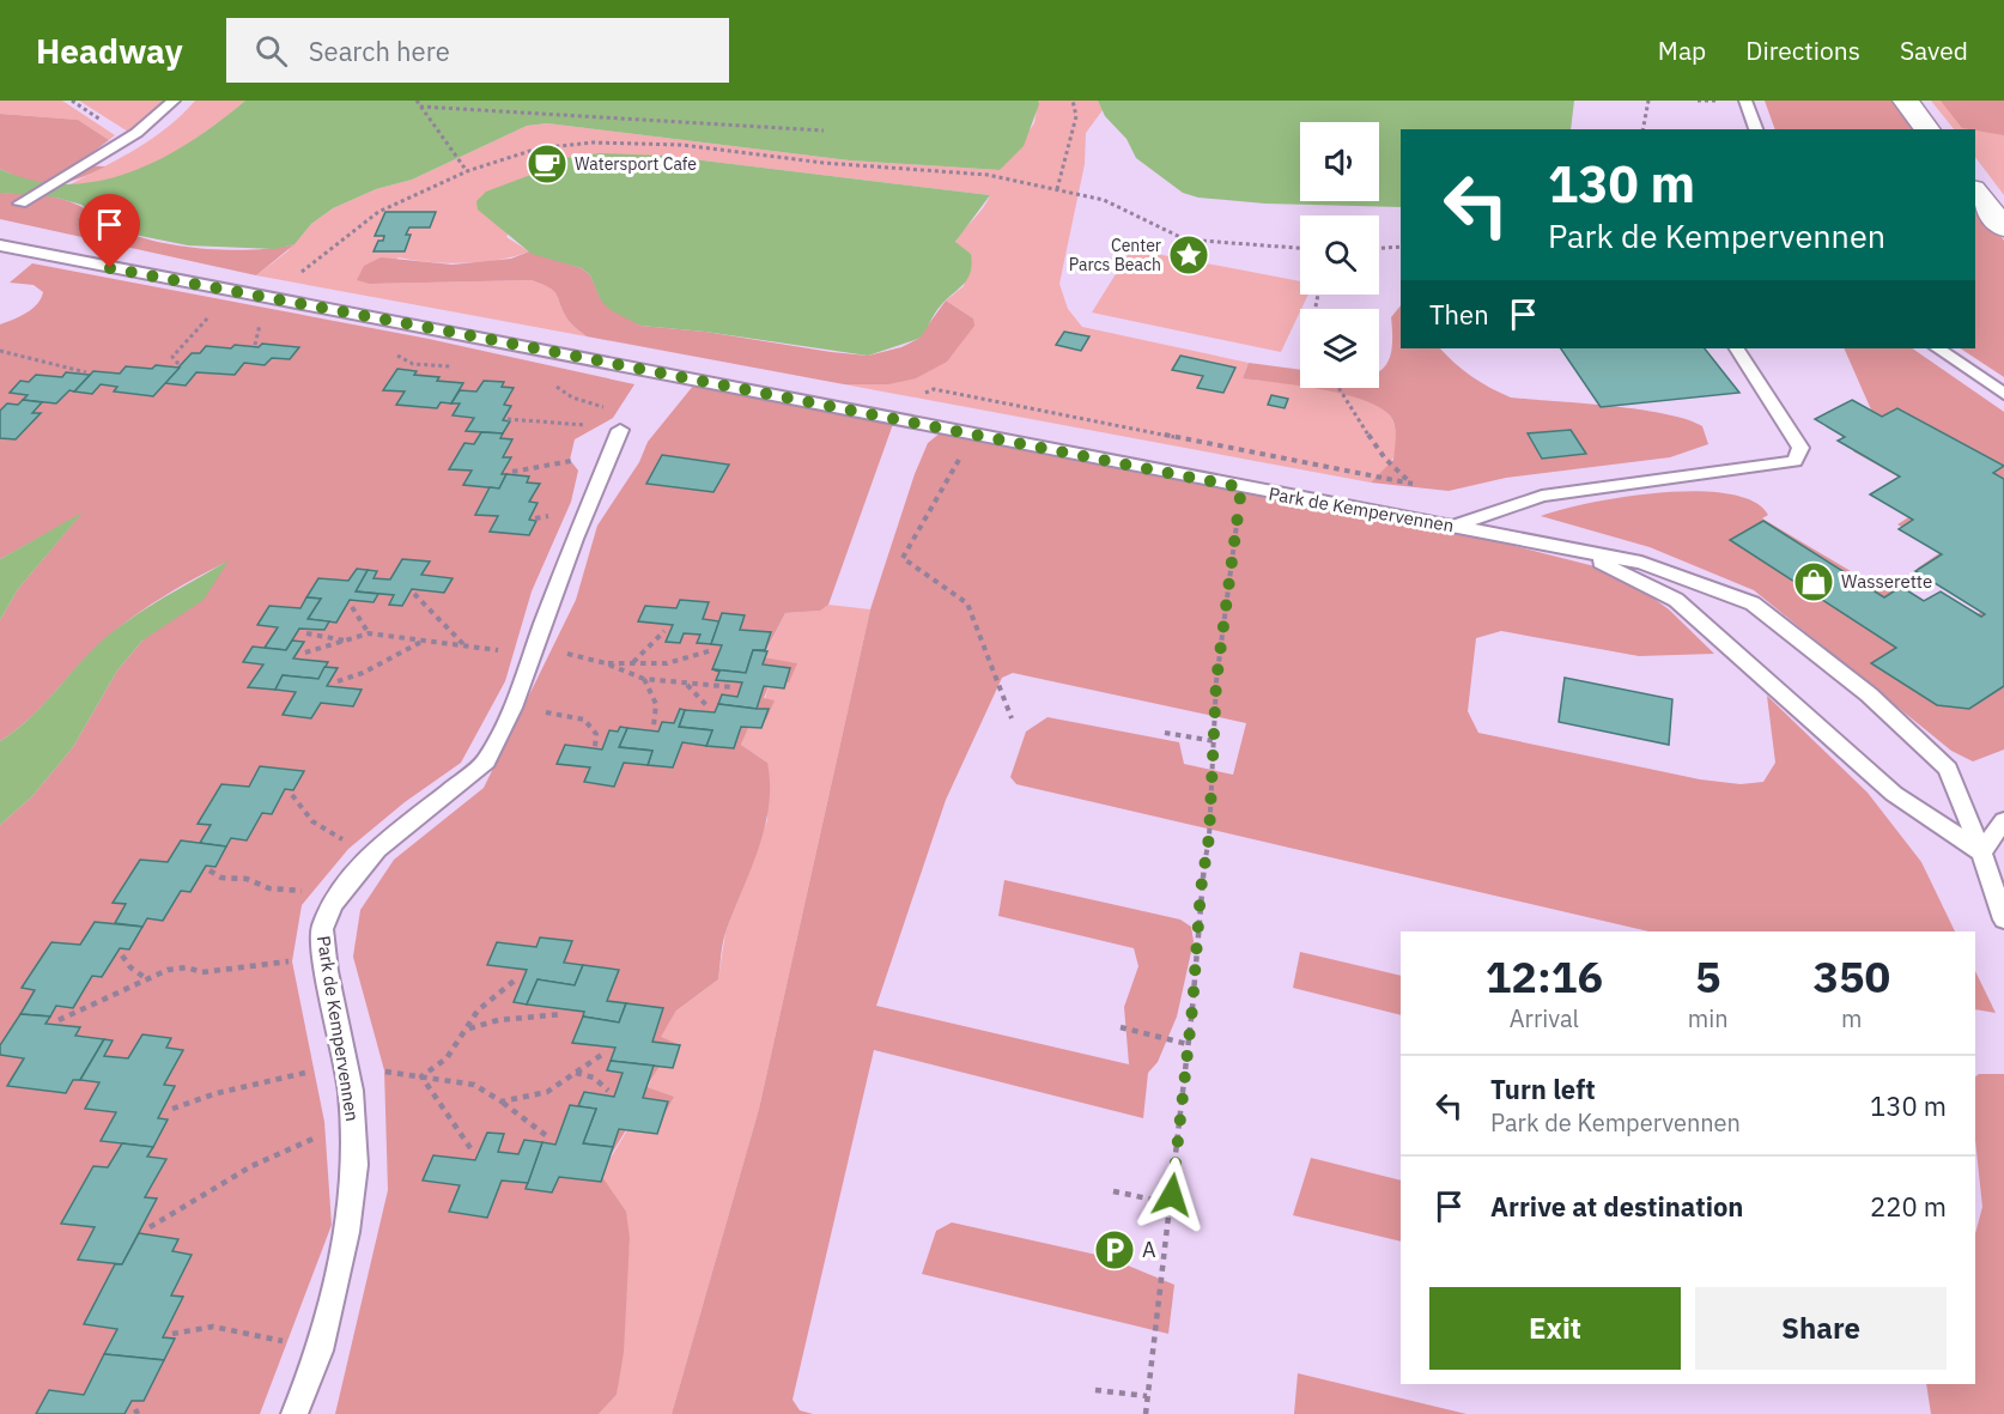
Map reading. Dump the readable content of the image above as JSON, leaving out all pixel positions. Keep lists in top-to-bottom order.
{
  "streets": {
    "lane": ["Park de Kempervennen"]
  },
  "places": {
    "cafe": ["Watersport Cafe"],
    "place": ["Center Parcs Beach"],
    "shop": ["Wasserette"],
    "parking": ["A"]
  },
  "page": {
    "header": "Headway",
    "search": "Search here",
    "nav": ["Map", "Directions", "Saved"],
    "turn": ["130 m", "Park de Kempervennen"],
    "then": "Then",
    "eta": [
      "12:16",
      "Arrival",
      "5",
      "min",
      "350",
      "m"
    ],
    "list": [
      {
        "name": "Turn left",
        "note": "Park de Kempervennen",
        "value": "130 m"
      },
      {
        "name": "Arrive at destination",
        "value": "220 m"
      }
    ],
    "buttons": ["Exit", "Share"]
  }
}
